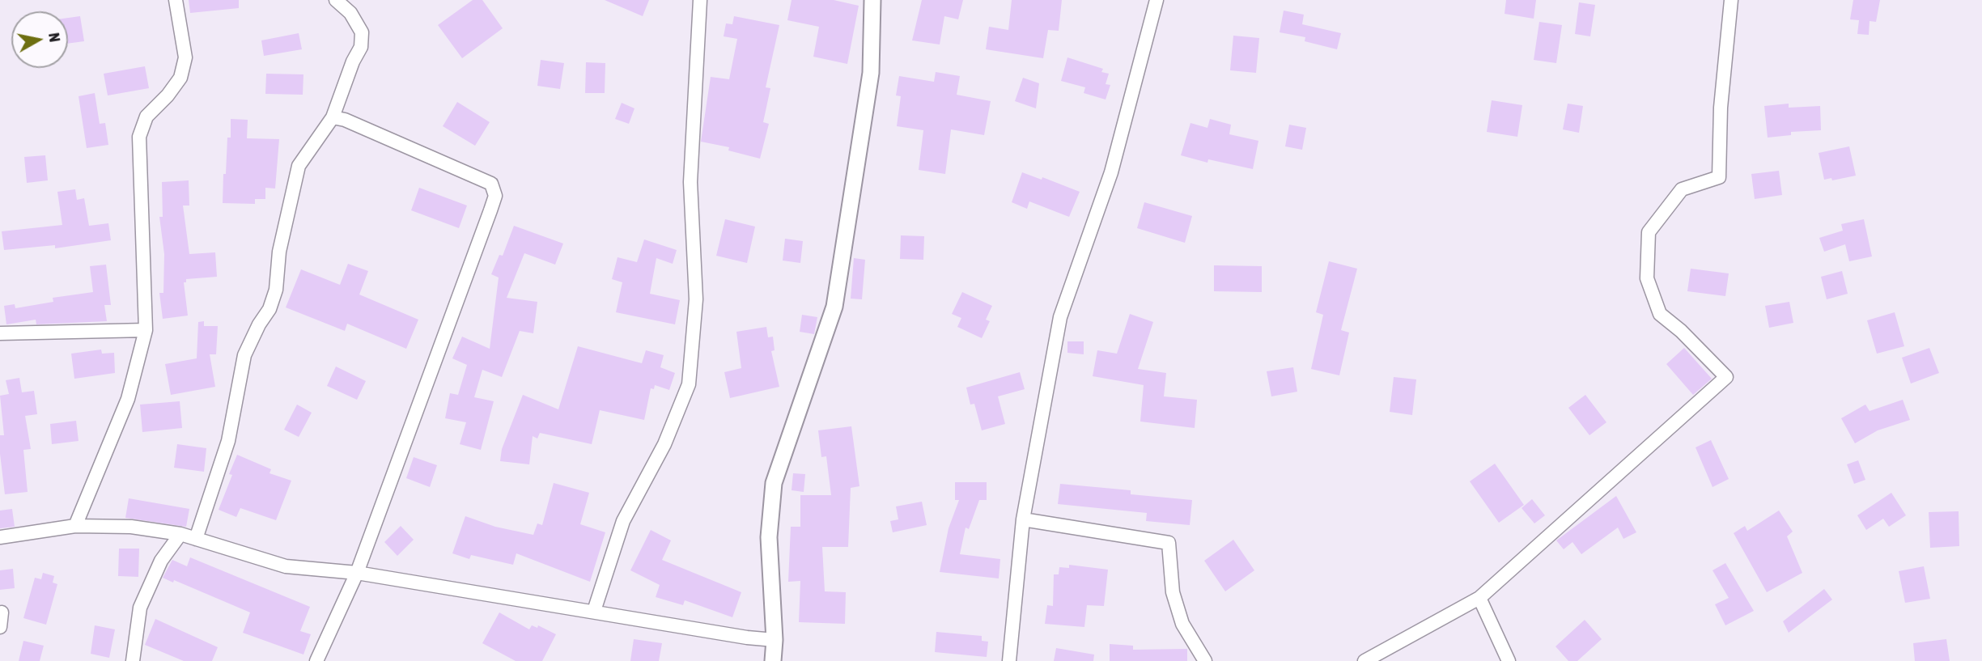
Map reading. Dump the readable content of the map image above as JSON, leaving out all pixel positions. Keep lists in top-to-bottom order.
{
  "north": "right"
}
